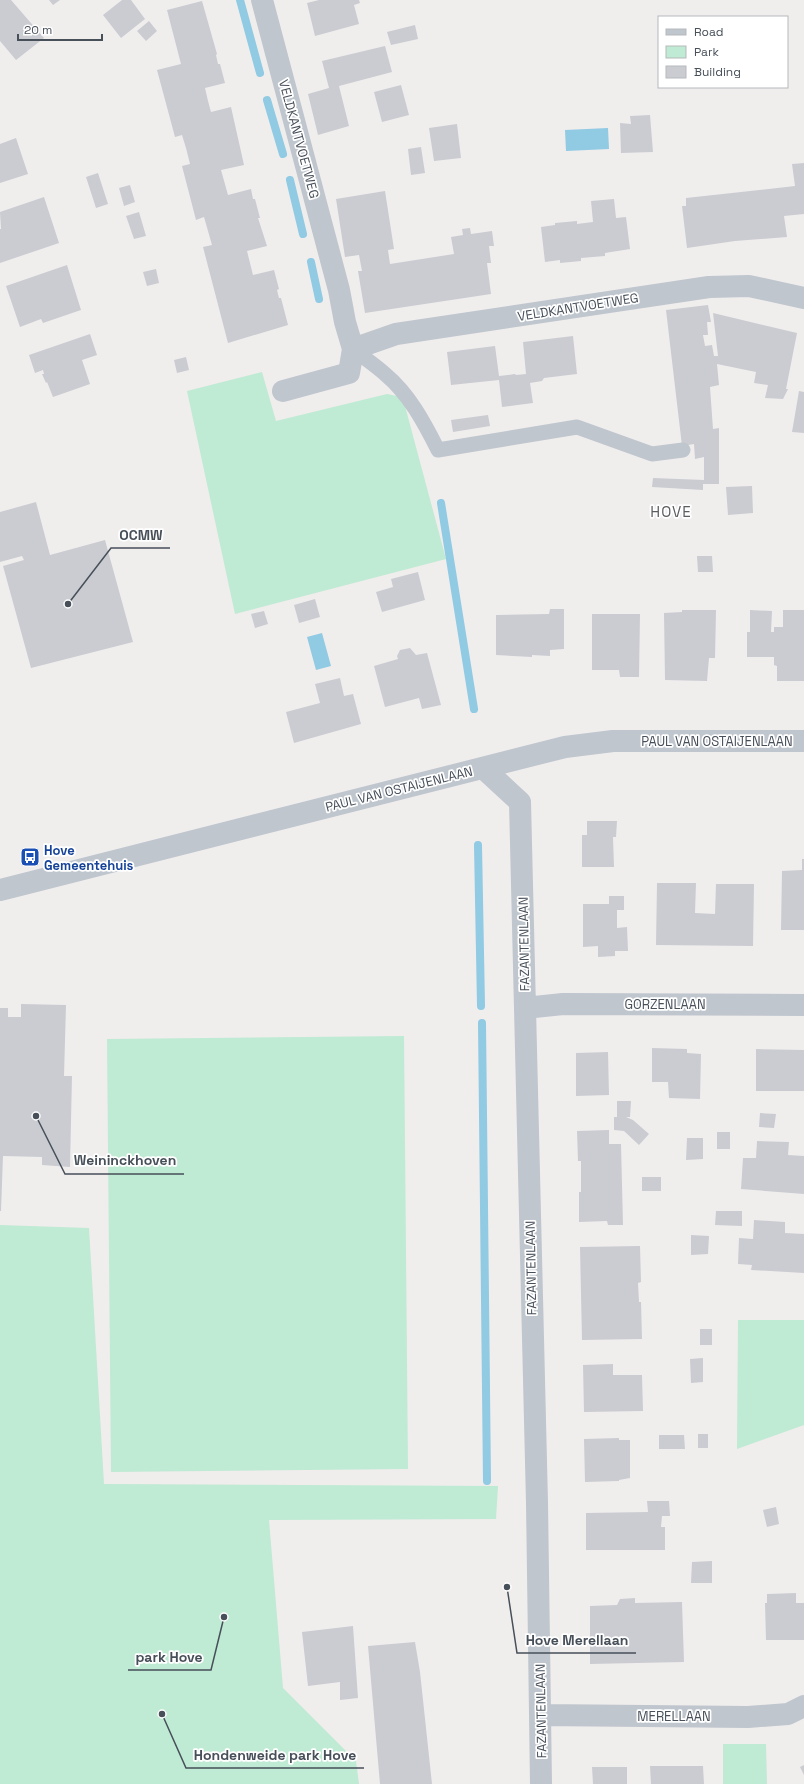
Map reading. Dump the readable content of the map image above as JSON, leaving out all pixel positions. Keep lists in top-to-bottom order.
{
  "streets": {
    "street": [
      "VELDKANTVOETWEG",
      "PAUL VAN OSTAIJENLAAN",
      "FAZANTENLAAN",
      "GORZENLAAN",
      "MERELLAAN"
    ]
  },
  "crossings": [
    ["PAUL VAN OSTAIJENLAAN", "FAZANTENLAAN"],
    ["FAZANTENLAAN", "GORZENLAAN"],
    ["FAZANTENLAAN", "MERELLAAN"]
  ],
  "districts": ["HOVE"],
  "places": {
    "other": [
      "OCMW",
      "Weininckhoven",
      "Hove Merellaan",
      "park Hove",
      "Hondenweide park Hove"
    ],
    "bus stop": ["Hove Gemeentehuis"]
  },
  "legend": ["Road", "Park", "Building"],
  "scale_bar": "20 m"
}
